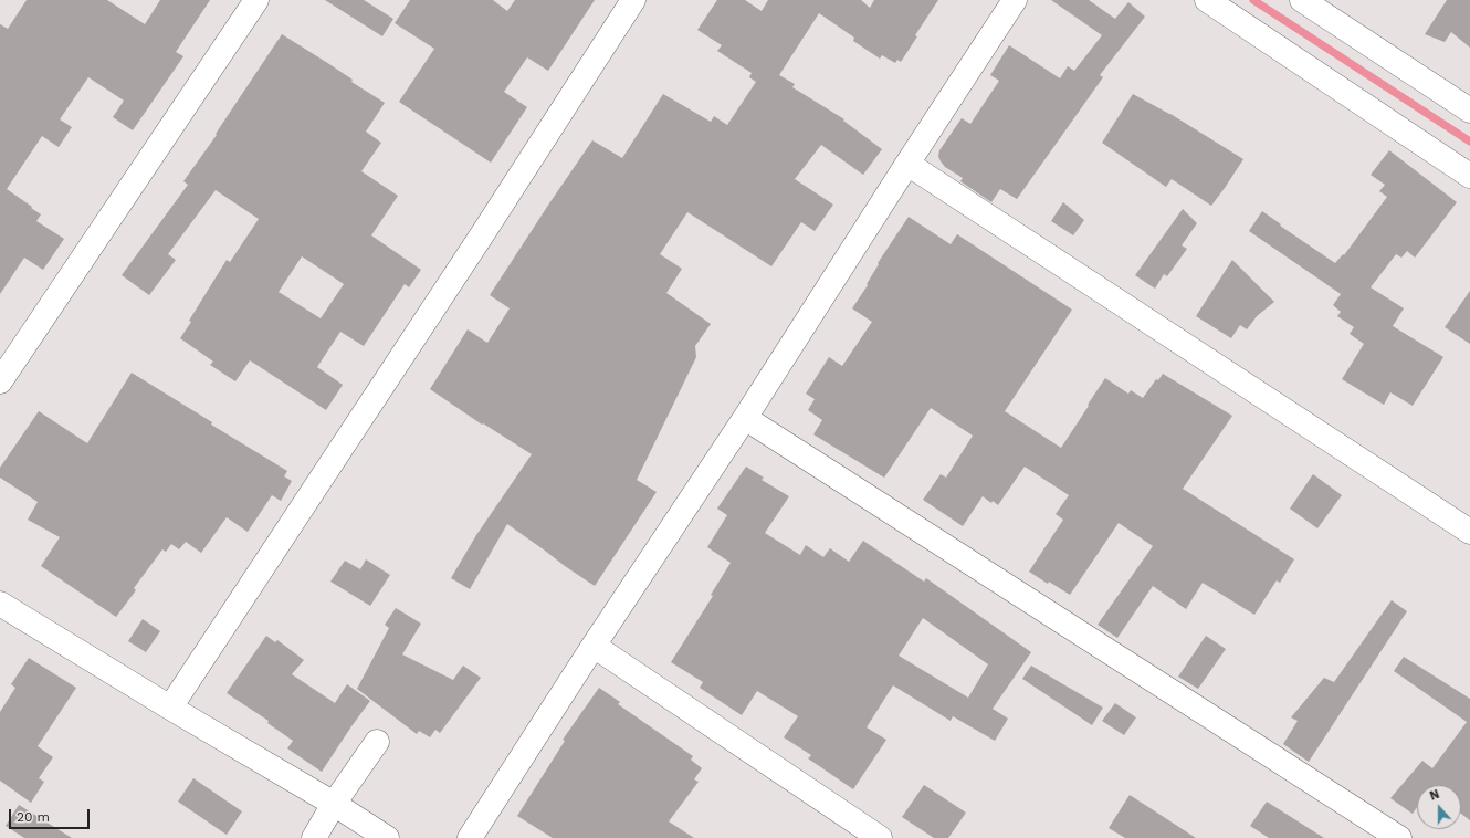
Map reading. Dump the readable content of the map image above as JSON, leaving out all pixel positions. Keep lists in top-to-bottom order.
{
  "scale_bar": "20 m",
  "north": "top"
}
